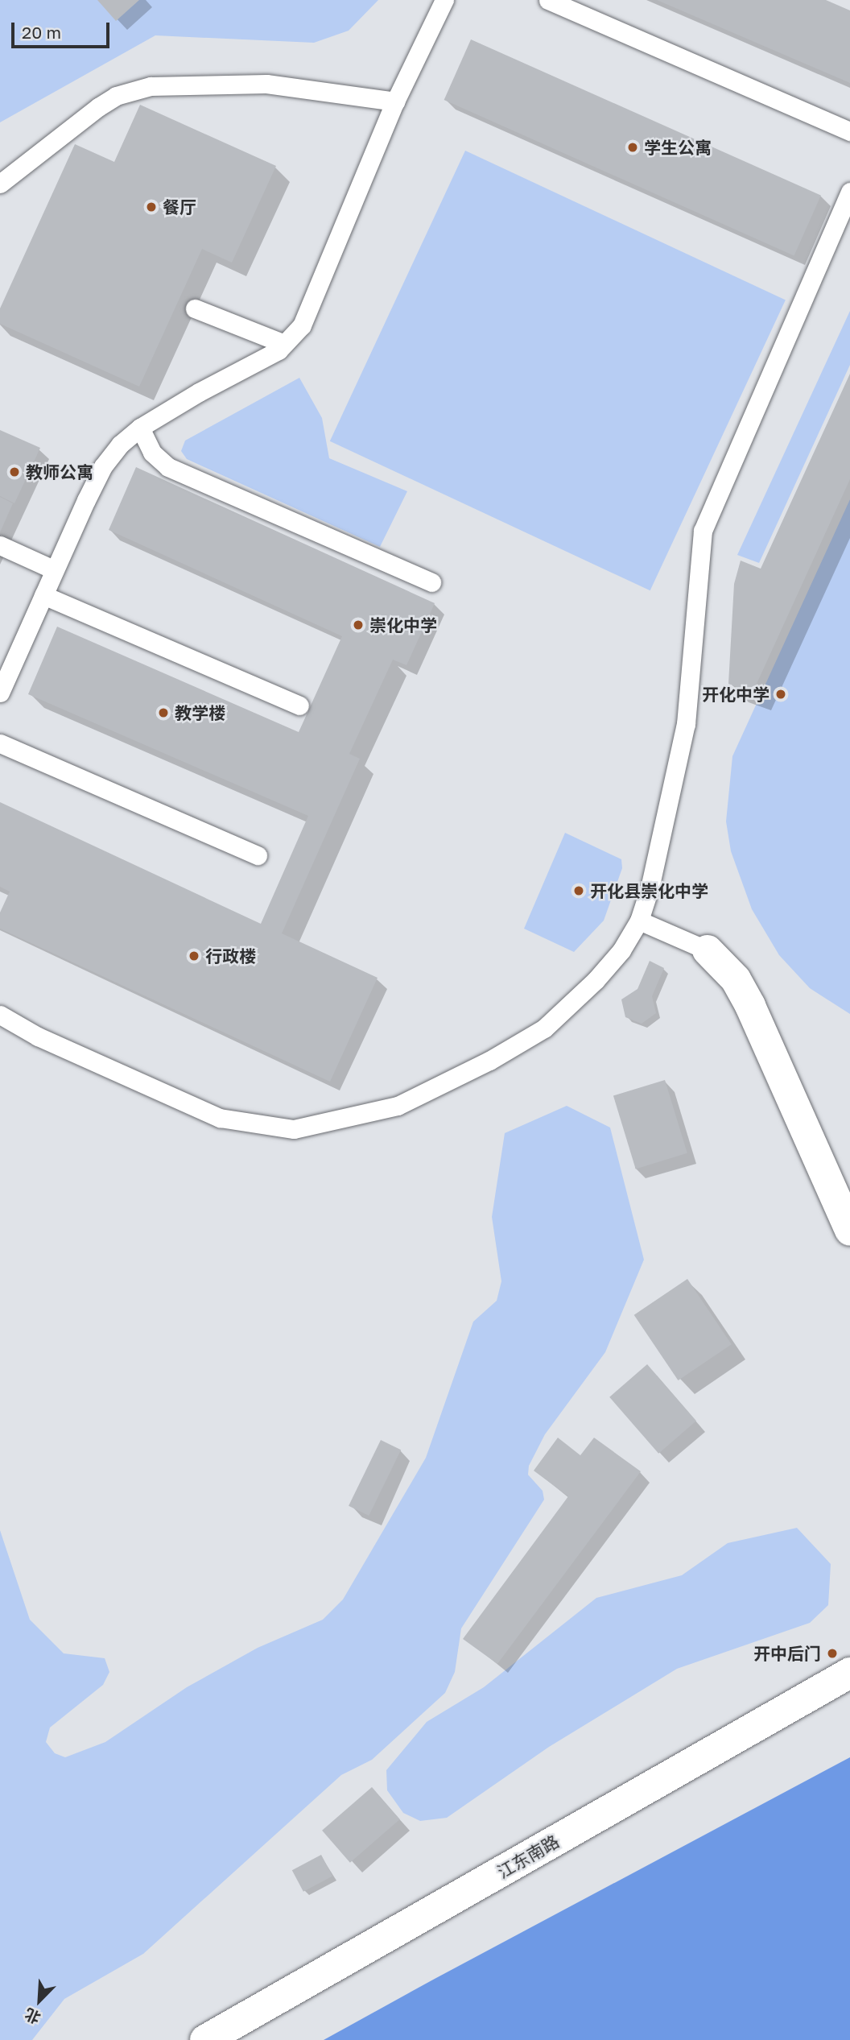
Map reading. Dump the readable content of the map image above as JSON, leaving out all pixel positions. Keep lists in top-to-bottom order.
{
  "streets": {
    "street": ["江东南路"]
  },
  "places": [
    "学生公寓",
    "餐厅",
    "教师公寓",
    "崇化中学",
    "开化中学",
    "教学楼",
    "开化县崇化中学",
    "行政楼",
    "开中后门"
  ],
  "scale_bar": "20 m",
  "north": "bottom left"
}
